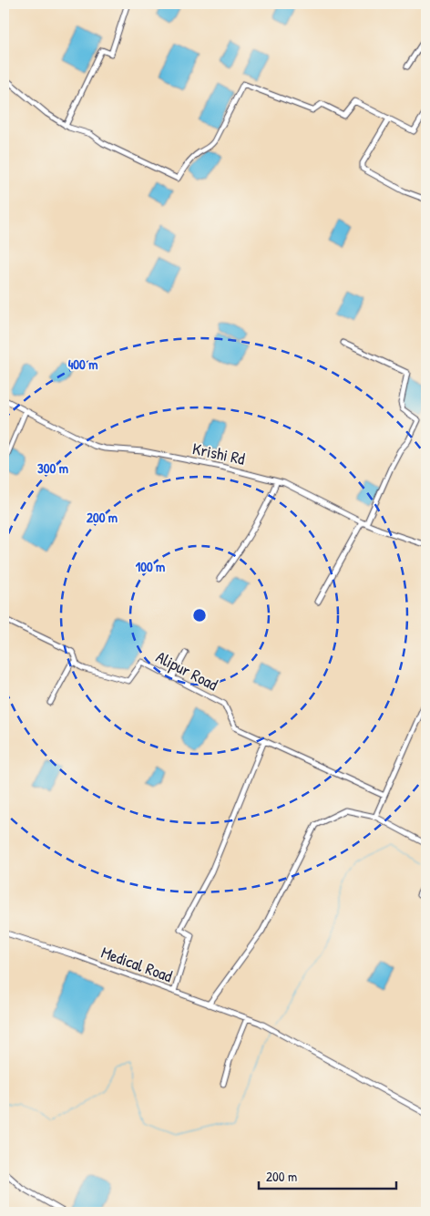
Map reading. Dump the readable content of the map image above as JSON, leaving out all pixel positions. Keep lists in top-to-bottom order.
{
  "streets": {
    "street": ["Krishi Rd", "Alipur Road", "Medical Road"]
  },
  "scale_bar": "200 m",
  "rings": [
    "400 m",
    "300 m",
    "200 m",
    "100 m"
  ]
}
